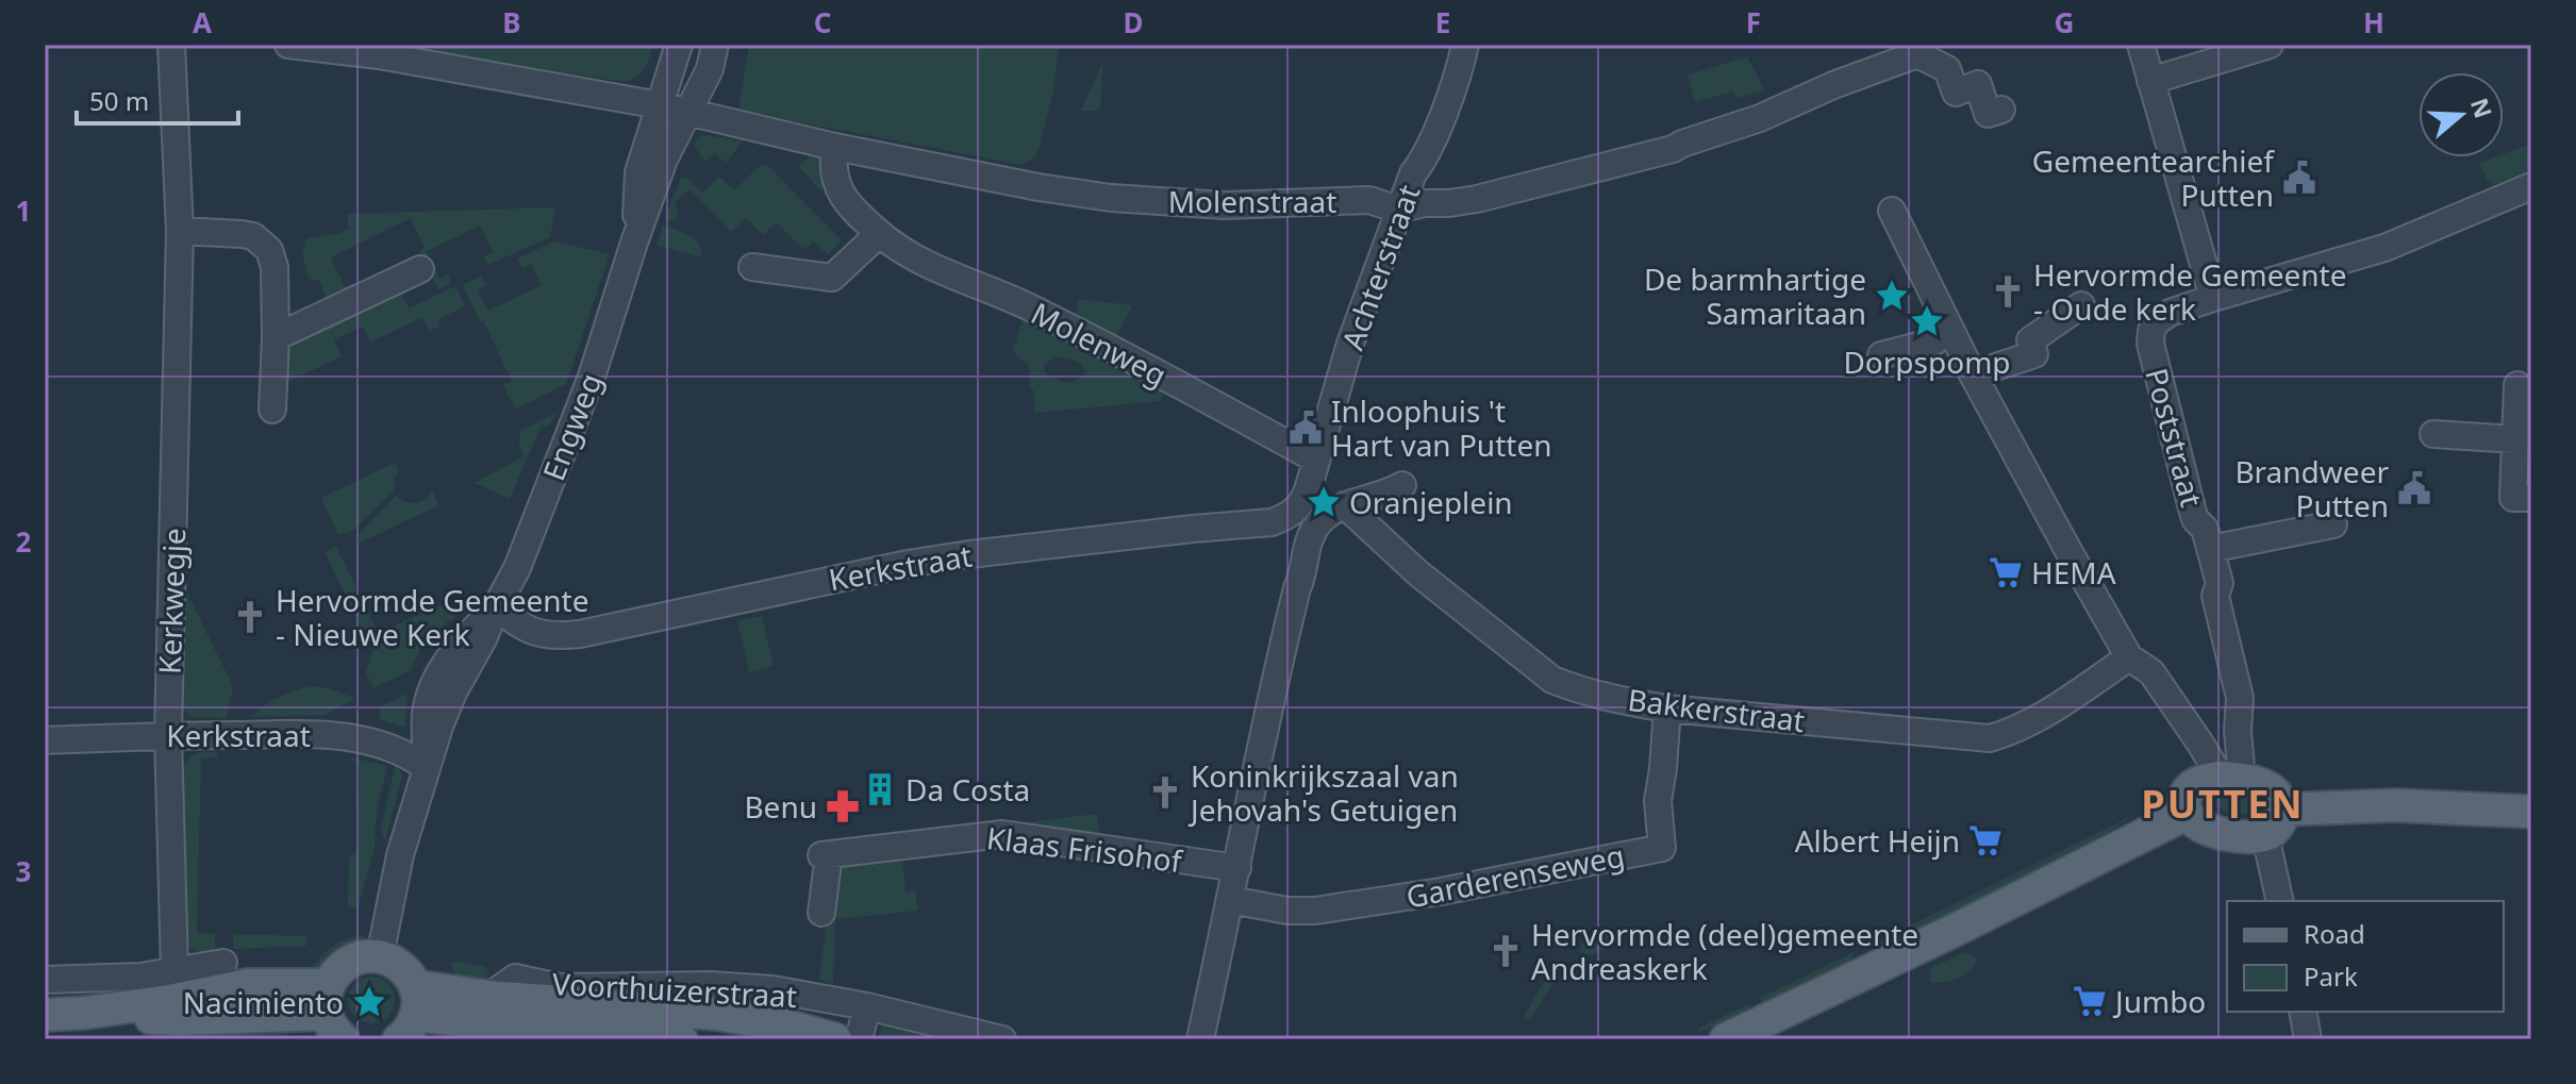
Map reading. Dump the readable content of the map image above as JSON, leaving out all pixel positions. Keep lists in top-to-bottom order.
{
  "streets": {
    "main road": ["Voorthuizerstraat"],
    "street": [
      "Molenstraat",
      "Achterstraat",
      "Molenweg",
      "Engweg",
      "Poststraat",
      "Kerkstraat",
      "Kerkwegje",
      "Bakkerstraat",
      "Klaas Frisohof",
      "Garderenseweg"
    ]
  },
  "crossings": [
    ["Molenstraat", "Achterstraat"],
    ["Molenstraat", "Molenweg"],
    ["Molenstraat", "Engweg"],
    ["Achterstraat", "Molenweg"],
    ["Achterstraat", "Kerkstraat"],
    ["Engweg", "Kerkstraat"],
    ["Kerkstraat", "Kerkwegje"],
    ["Bakkerstraat", "Garderenseweg"]
  ],
  "districts": ["PUTTEN"],
  "places": {
    "public building": ["Gemeentearchief Putten", "Inloophuis 't Hart van Putten", "Brandweer Putten"],
    "church": [
      "Hervormde Gemeente - Oude kerk",
      "Hervormde Gemeente - Nieuwe Kerk",
      "Koninkrijkszaal van Jehovah's Getuigen",
      "Hervormde (deel)gemeente Andreaskerk"
    ],
    "place": [
      "De barmhartige Samaritaan",
      "Dorpspomp",
      "Oranjeplein",
      "Nacimiento"
    ],
    "supermarket": ["HEMA", "Albert Heijn", "Jumbo"],
    "building": ["Da Costa"],
    "pharmacy": ["Benu"]
  },
  "legend": ["Road", "Park"],
  "scale_bar": "50 m",
  "north": "right",
  "grid": {
    "columns": [
      "A",
      "B",
      "C",
      "D",
      "E",
      "F",
      "G",
      "H"
    ],
    "rows": ["1", "2", "3"]
  }
}
